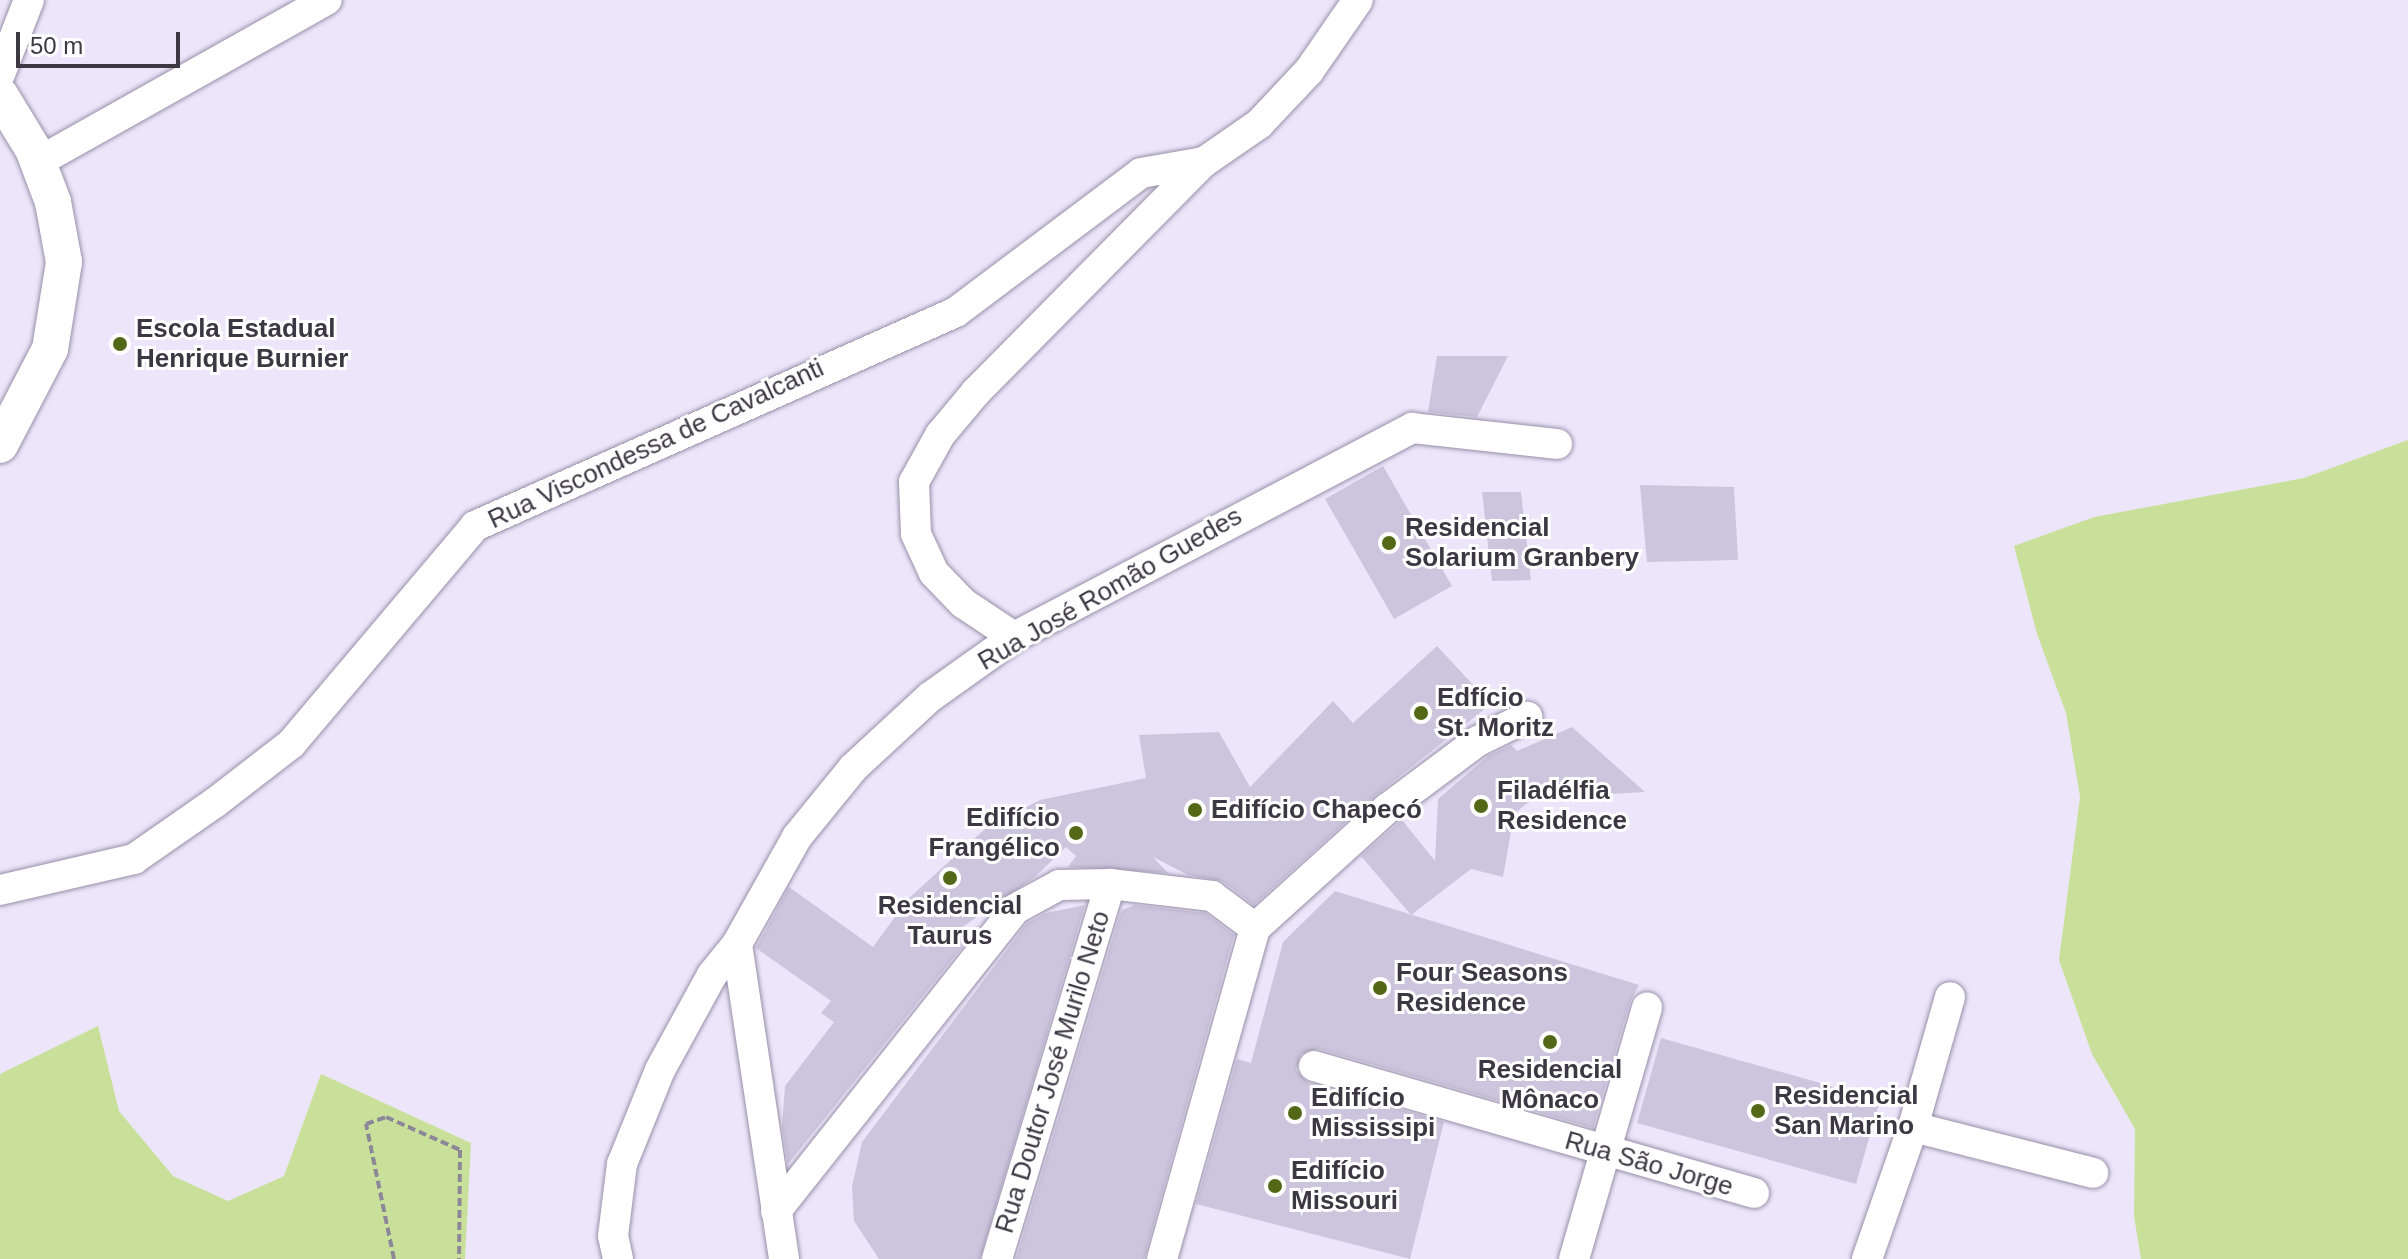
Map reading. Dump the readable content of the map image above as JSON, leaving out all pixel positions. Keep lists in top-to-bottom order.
{
  "streets": {
    "street": [
      "Rua Viscondessa de Cavalcanti",
      "Rua José Romão Guedes",
      "Rua Doutor José Murilo Neto",
      "Rua São Jorge"
    ]
  },
  "places": [
    "Escola Estadual Henrique Burnier",
    "Residencial Solarium Granbery",
    "Edfício St. Moritz",
    "Filadélfia Residence",
    "Edifício Chapecó",
    "Edifício Frangélico",
    "Residencial Taurus",
    "Four Seasons Residence",
    "Residencial Mônaco",
    "Residencial San Marino",
    "Edifício Mississipi",
    "Edifício Missouri"
  ],
  "scale_bar": "50 m"
}
